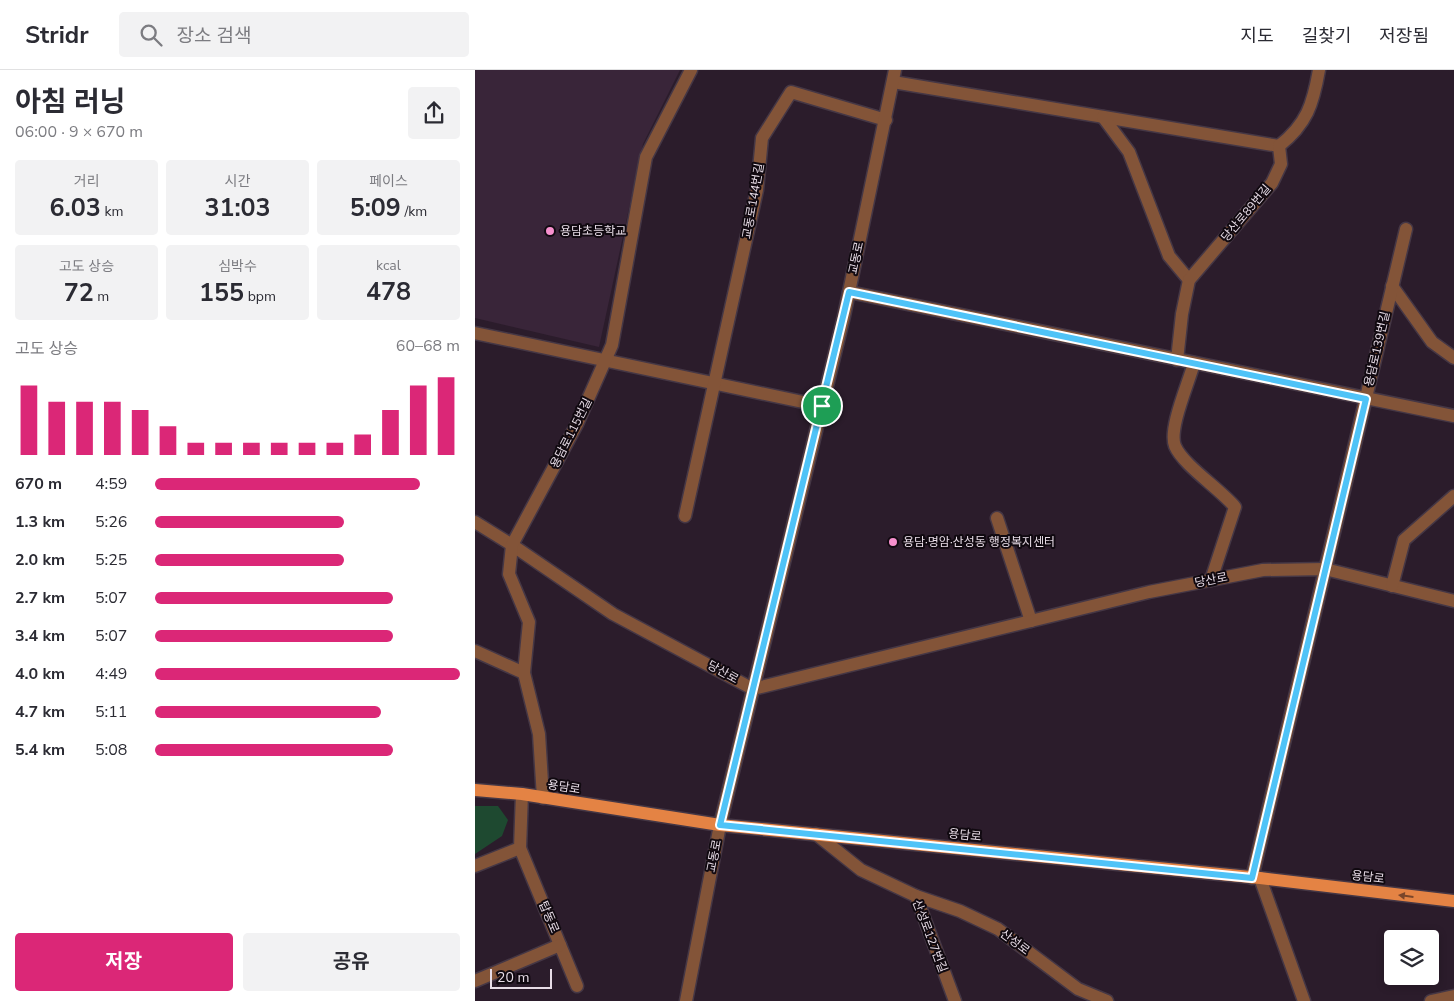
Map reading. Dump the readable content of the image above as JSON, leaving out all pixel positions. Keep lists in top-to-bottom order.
{
  "streets": {
    "main road": ["용담로"],
    "street": [
      "교동로144번길",
      "당산로89번길",
      "교동로",
      "용담로139번길",
      "용담로115번길",
      "당산로",
      "탑동로",
      "산성로127번길",
      "산성로"
    ]
  },
  "crossings": [
    ["교동로144번길", "교동로"],
    ["교동로", "당산로"],
    ["교동로", "용담로"],
    ["용담로139번길", "당산로"],
    ["용담로139번길", "용담로"],
    ["용담로115번길", "당산로"],
    ["용담로115번길", "용담로"],
    ["용담로", "탑동로"],
    ["용담로", "산성로127번길"],
    ["산성로127번길", "산성로"]
  ],
  "places": ["용담초등학교", "용담·명암·산성동 행정복지센터"],
  "scale_bar": "20 m",
  "page": {
    "header": "Stridr",
    "search": "장소 검색",
    "nav": ["지도", "길찾기", "저장됨"],
    "heading": ["아침 러닝", "06:00 · 9 × 670 m"],
    "stats": [
      ["거리", "6.03 km"],
      ["시간", "31:03"],
      ["페이스", "5:09 /km"],
      ["고도 상승", "72 m"],
      ["심박수", "155 bpm"],
      ["kcal", "478"]
    ],
    "chart": ["고도 상승", "60–68 m"],
    "list": [
      {
        "name": "670 m",
        "note": "4:59"
      },
      {
        "name": "1.3 km",
        "note": "5:26"
      },
      {
        "name": "2.0 km",
        "note": "5:25"
      },
      {
        "name": "2.7 km",
        "note": "5:07"
      },
      {
        "name": "3.4 km",
        "note": "5:07"
      },
      {
        "name": "4.0 km",
        "note": "4:49"
      },
      {
        "name": "4.7 km",
        "note": "5:11"
      },
      {
        "name": "5.4 km",
        "note": "5:08"
      }
    ],
    "buttons": ["저장", "공유"],
    "scale": "20 m"
  }
}
